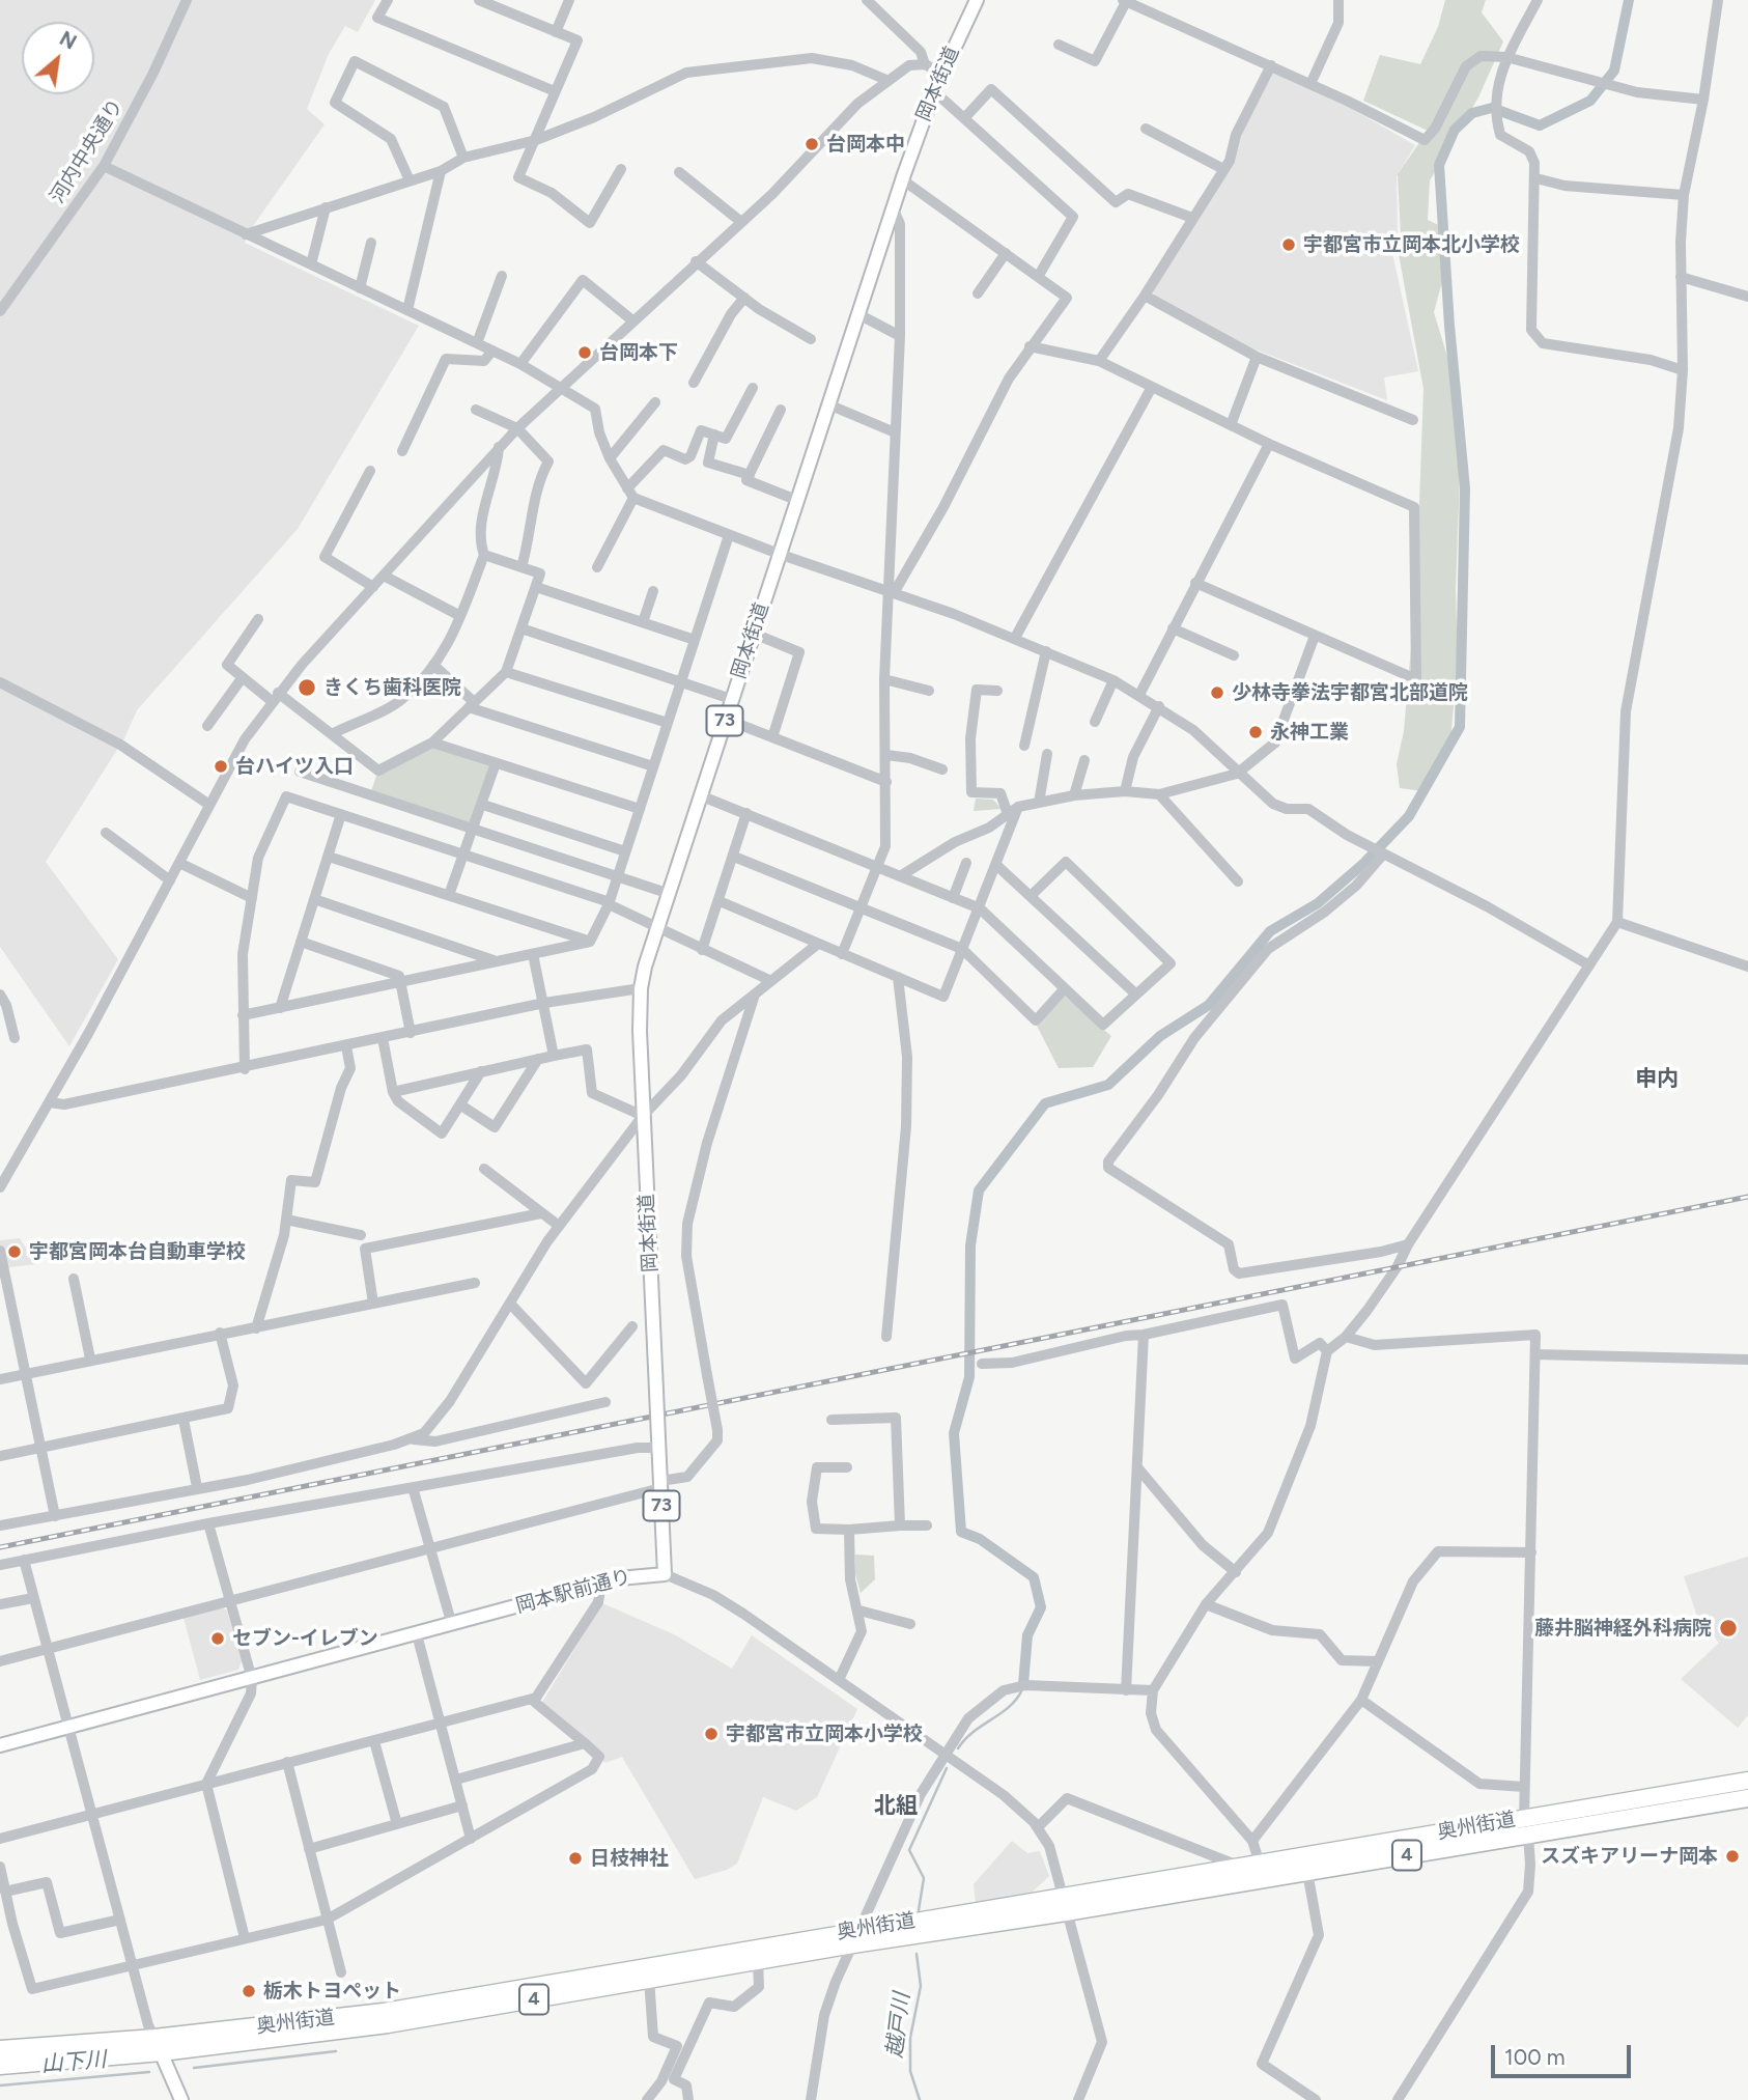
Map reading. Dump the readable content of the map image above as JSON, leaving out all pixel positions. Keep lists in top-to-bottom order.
{
  "streets": {
    "highway": ["奥州街道", "4"],
    "main road": ["岡本街道", "73", "岡本駅前通り"],
    "street": ["河内中央通り"]
  },
  "crossings": [
    ["岡本街道", "73"],
    ["73", "岡本駅前通り"],
    ["岡本駅前通り", "奥州街道"]
  ],
  "districts": ["申内", "北組"],
  "water": ["越戸川", "山下川"],
  "places": [
    "台岡本中",
    "宇都宮市立岡本北小学校",
    "台岡本下",
    "きくち歯科医院",
    "少林寺拳法宇都宮北部道院",
    "永神工業",
    "台ハイツ入口",
    "宇都宮岡本台自動車学校",
    "藤井脳神経外科病院",
    "セブン-イレブン",
    "宇都宮市立岡本小学校",
    "スズキアリーナ岡本",
    "日枝神社",
    "栃木トヨペット"
  ],
  "scale_bar": "100 m",
  "north": "top right"
}
